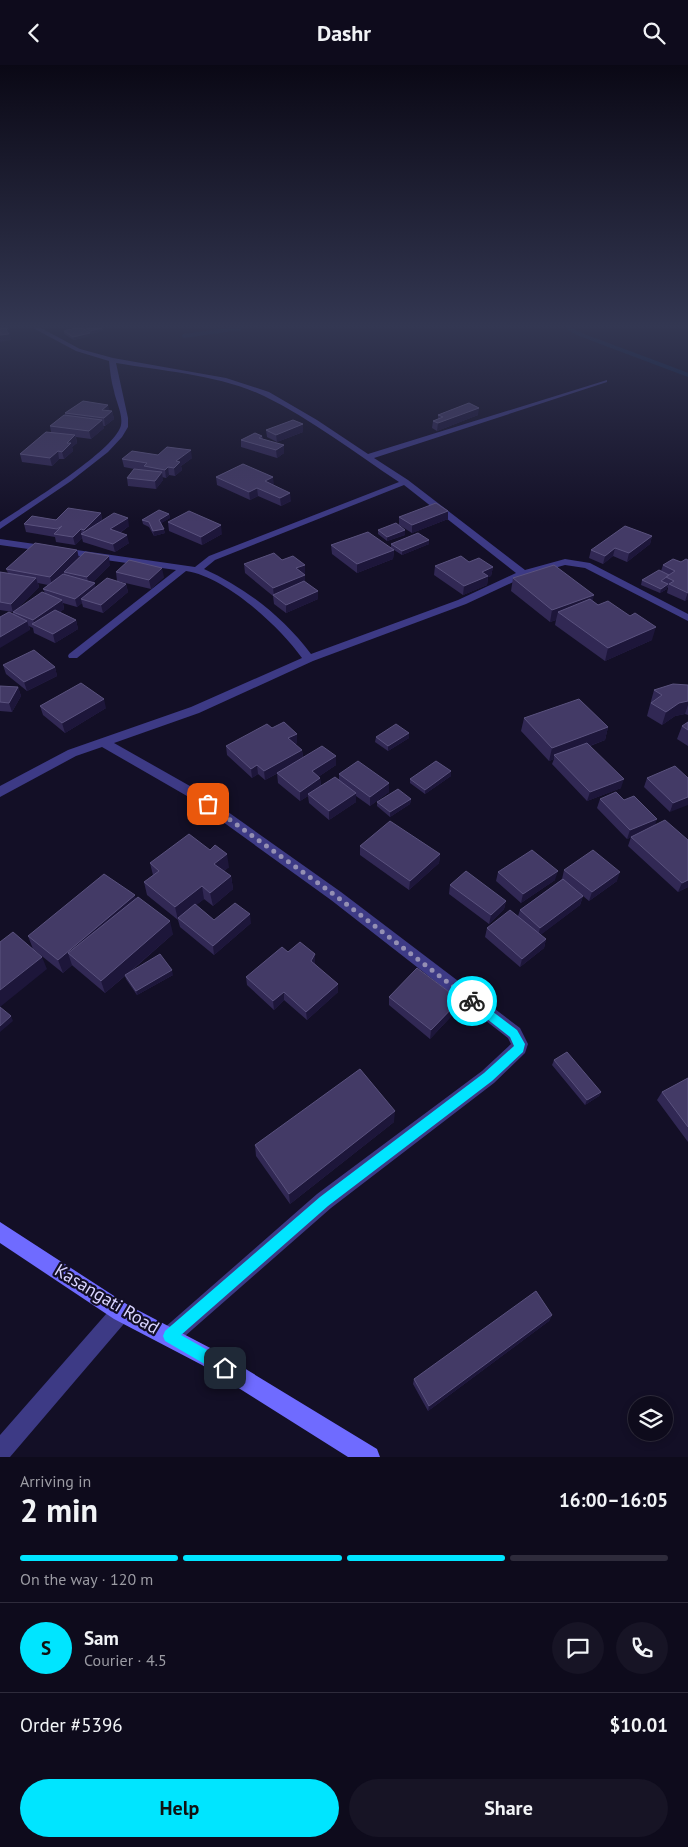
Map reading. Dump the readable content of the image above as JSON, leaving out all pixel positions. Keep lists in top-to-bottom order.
{
  "streets": {
    "street": ["Kasangati Road"]
  },
  "page": {
    "header": "Dashr",
    "heading": ["2 min", "Arriving in", "16:00–16:05"],
    "panel": [
      "Sam",
      "Courier · 4.5",
      "Order #5396",
      "$10.01"
    ],
    "bar": "On the way · 120 m",
    "round": "S",
    "buttons": ["Help", "Share"]
  }
}
